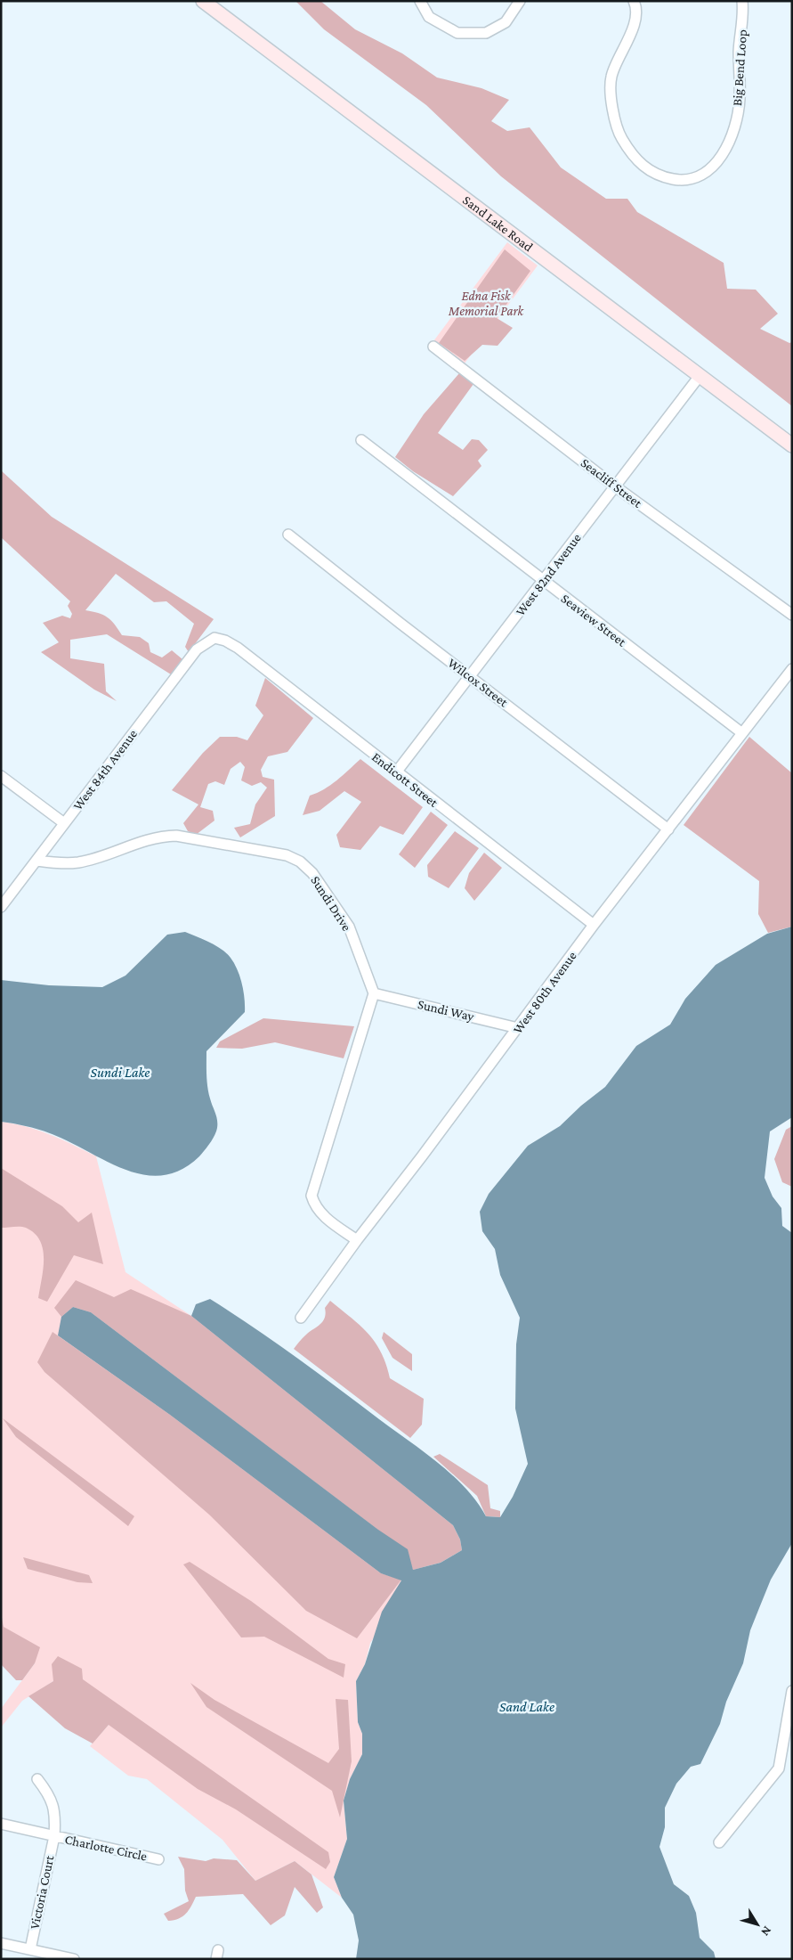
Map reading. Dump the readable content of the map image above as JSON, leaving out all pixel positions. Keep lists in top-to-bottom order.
{
  "streets": {
    "main road": ["Sand Lake Road"],
    "street": [
      "Big Bend Loop",
      "Seacliff Street",
      "West 82nd Avenue",
      "Seaview Street",
      "Wilcox Street",
      "West 84th Avenue",
      "Endicott Street",
      "Sundi Drive",
      "West 80th Avenue",
      "Sundi Way",
      "Charlotte Circle",
      "Victoria Court"
    ]
  },
  "crossings": [
    ["Sand Lake Road", "West 82nd Avenue"],
    ["Seacliff Street", "West 82nd Avenue"],
    ["West 82nd Avenue", "Seaview Street"],
    ["West 82nd Avenue", "Wilcox Street"],
    ["West 82nd Avenue", "Endicott Street"],
    ["Seaview Street", "West 80th Avenue"],
    ["Wilcox Street", "West 80th Avenue"],
    ["West 84th Avenue", "Endicott Street"],
    ["West 84th Avenue", "Sundi Drive"],
    ["Endicott Street", "West 80th Avenue"],
    ["Sundi Drive", "Sundi Way"],
    ["West 80th Avenue", "Sundi Way"],
    ["Charlotte Circle", "Victoria Court"]
  ],
  "water": ["Sundi Lake", "Sand Lake"],
  "parks": ["Edna Fisk Memorial Park"],
  "north": "bottom right"
}
